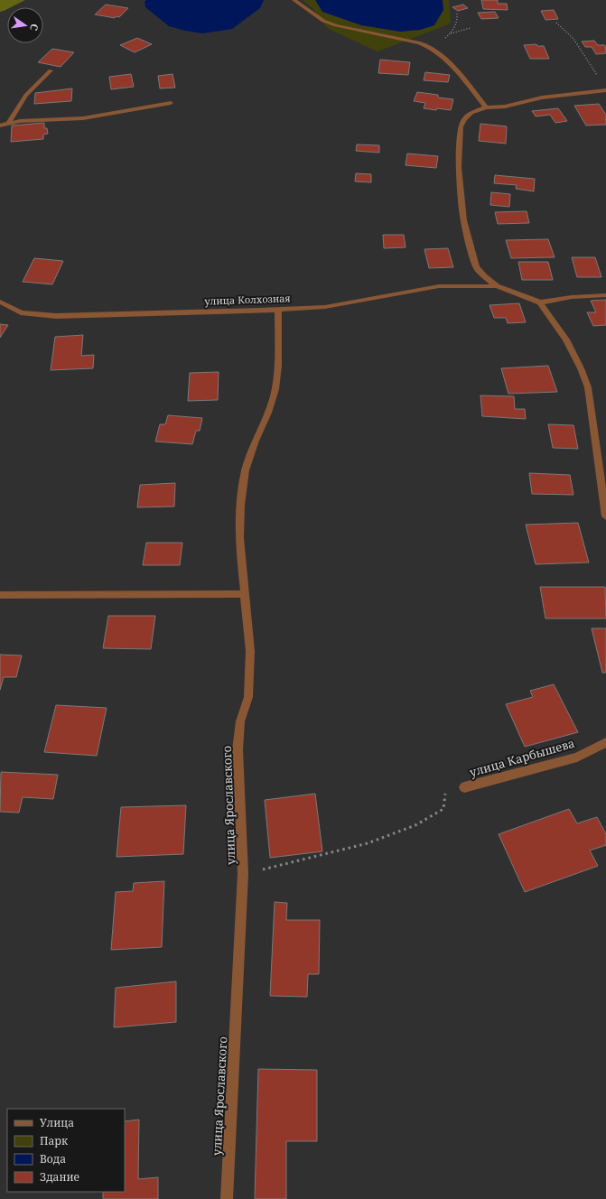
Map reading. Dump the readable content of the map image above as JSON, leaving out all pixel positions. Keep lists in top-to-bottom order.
{
  "streets": {
    "street": ["улица Колхозная", "улица Карбышева", "улица Ярославского"]
  },
  "crossings": [
    ["улица Колхозная", "улица Ярославского"]
  ],
  "legend": [
    "Улица",
    "Парк",
    "Вода",
    "Здание"
  ],
  "north": "right"
}
